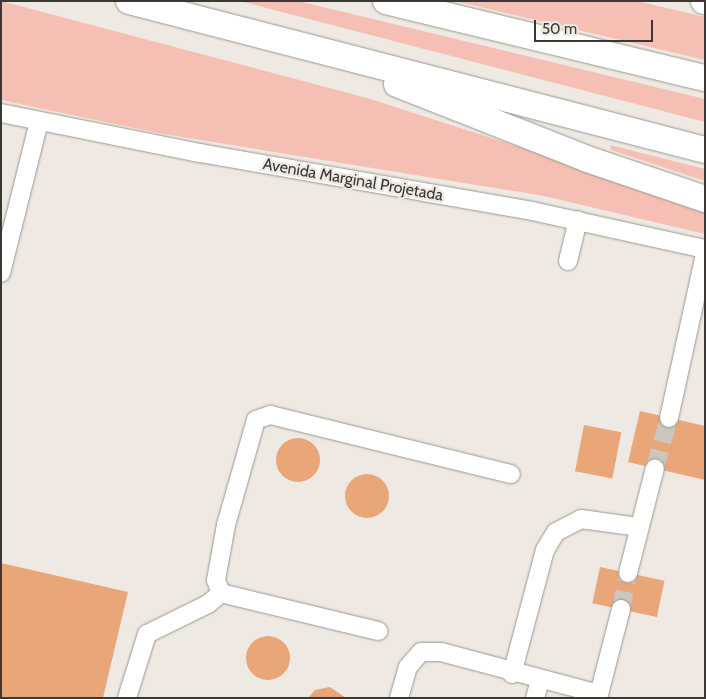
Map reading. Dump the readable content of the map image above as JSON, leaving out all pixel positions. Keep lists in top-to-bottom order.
{
  "streets": {
    "street": ["Avenida Marginal Projetada"]
  },
  "scale_bar": "50 m"
}
